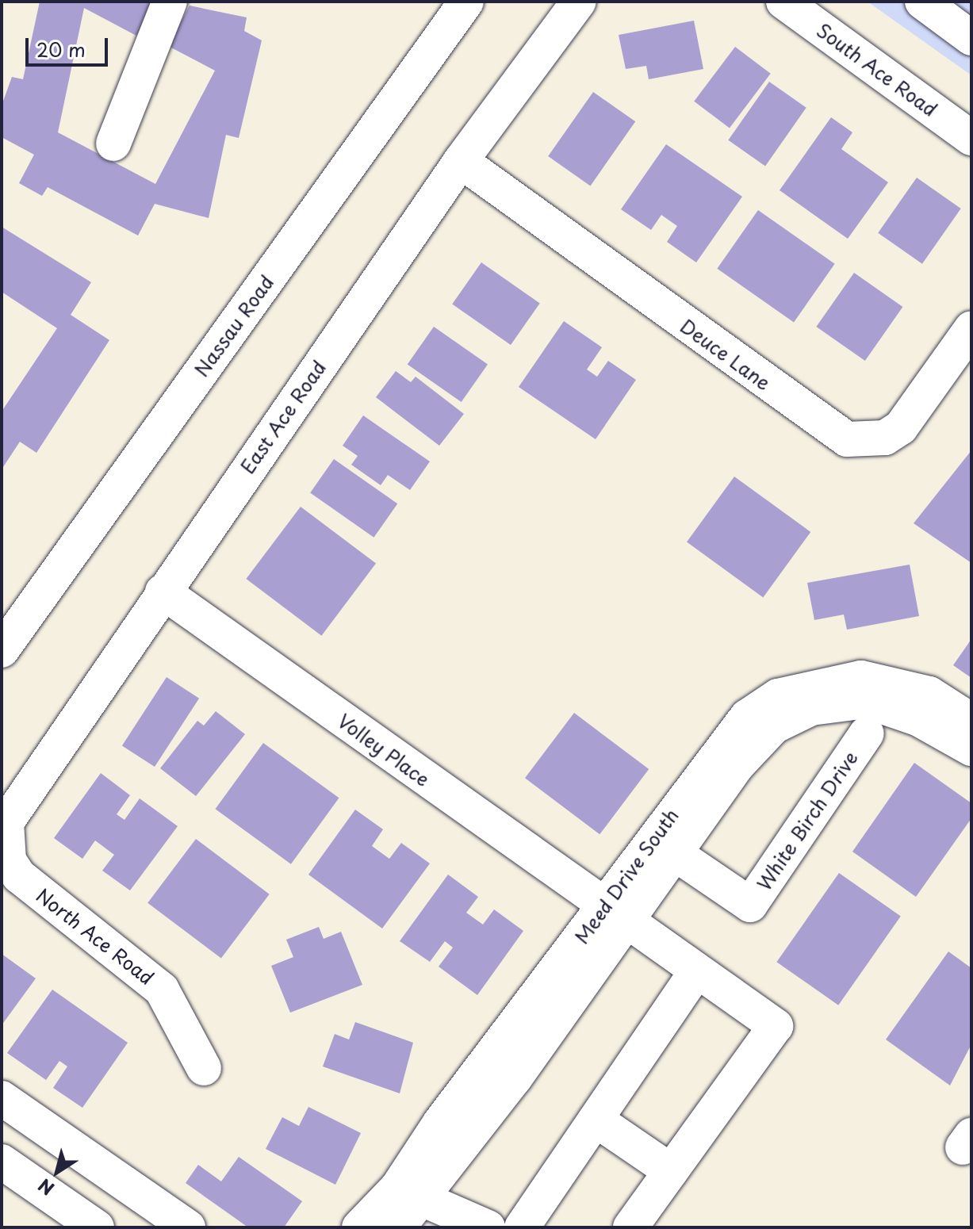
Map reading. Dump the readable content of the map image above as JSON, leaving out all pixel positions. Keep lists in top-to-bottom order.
{
  "streets": {
    "street": [
      "South Ace Road",
      "Nassau Road",
      "Deuce Lane",
      "East Ace Road",
      "Volley Place",
      "White Birch Drive",
      "Meed Drive South",
      "North Ace Road"
    ]
  },
  "crossings": [
    ["Deuce Lane", "East Ace Road"],
    ["East Ace Road", "Volley Place"],
    ["East Ace Road", "North Ace Road"],
    ["Volley Place", "Meed Drive South"],
    ["White Birch Drive", "Meed Drive South"]
  ],
  "scale_bar": "20 m",
  "north": "bottom left"
}
